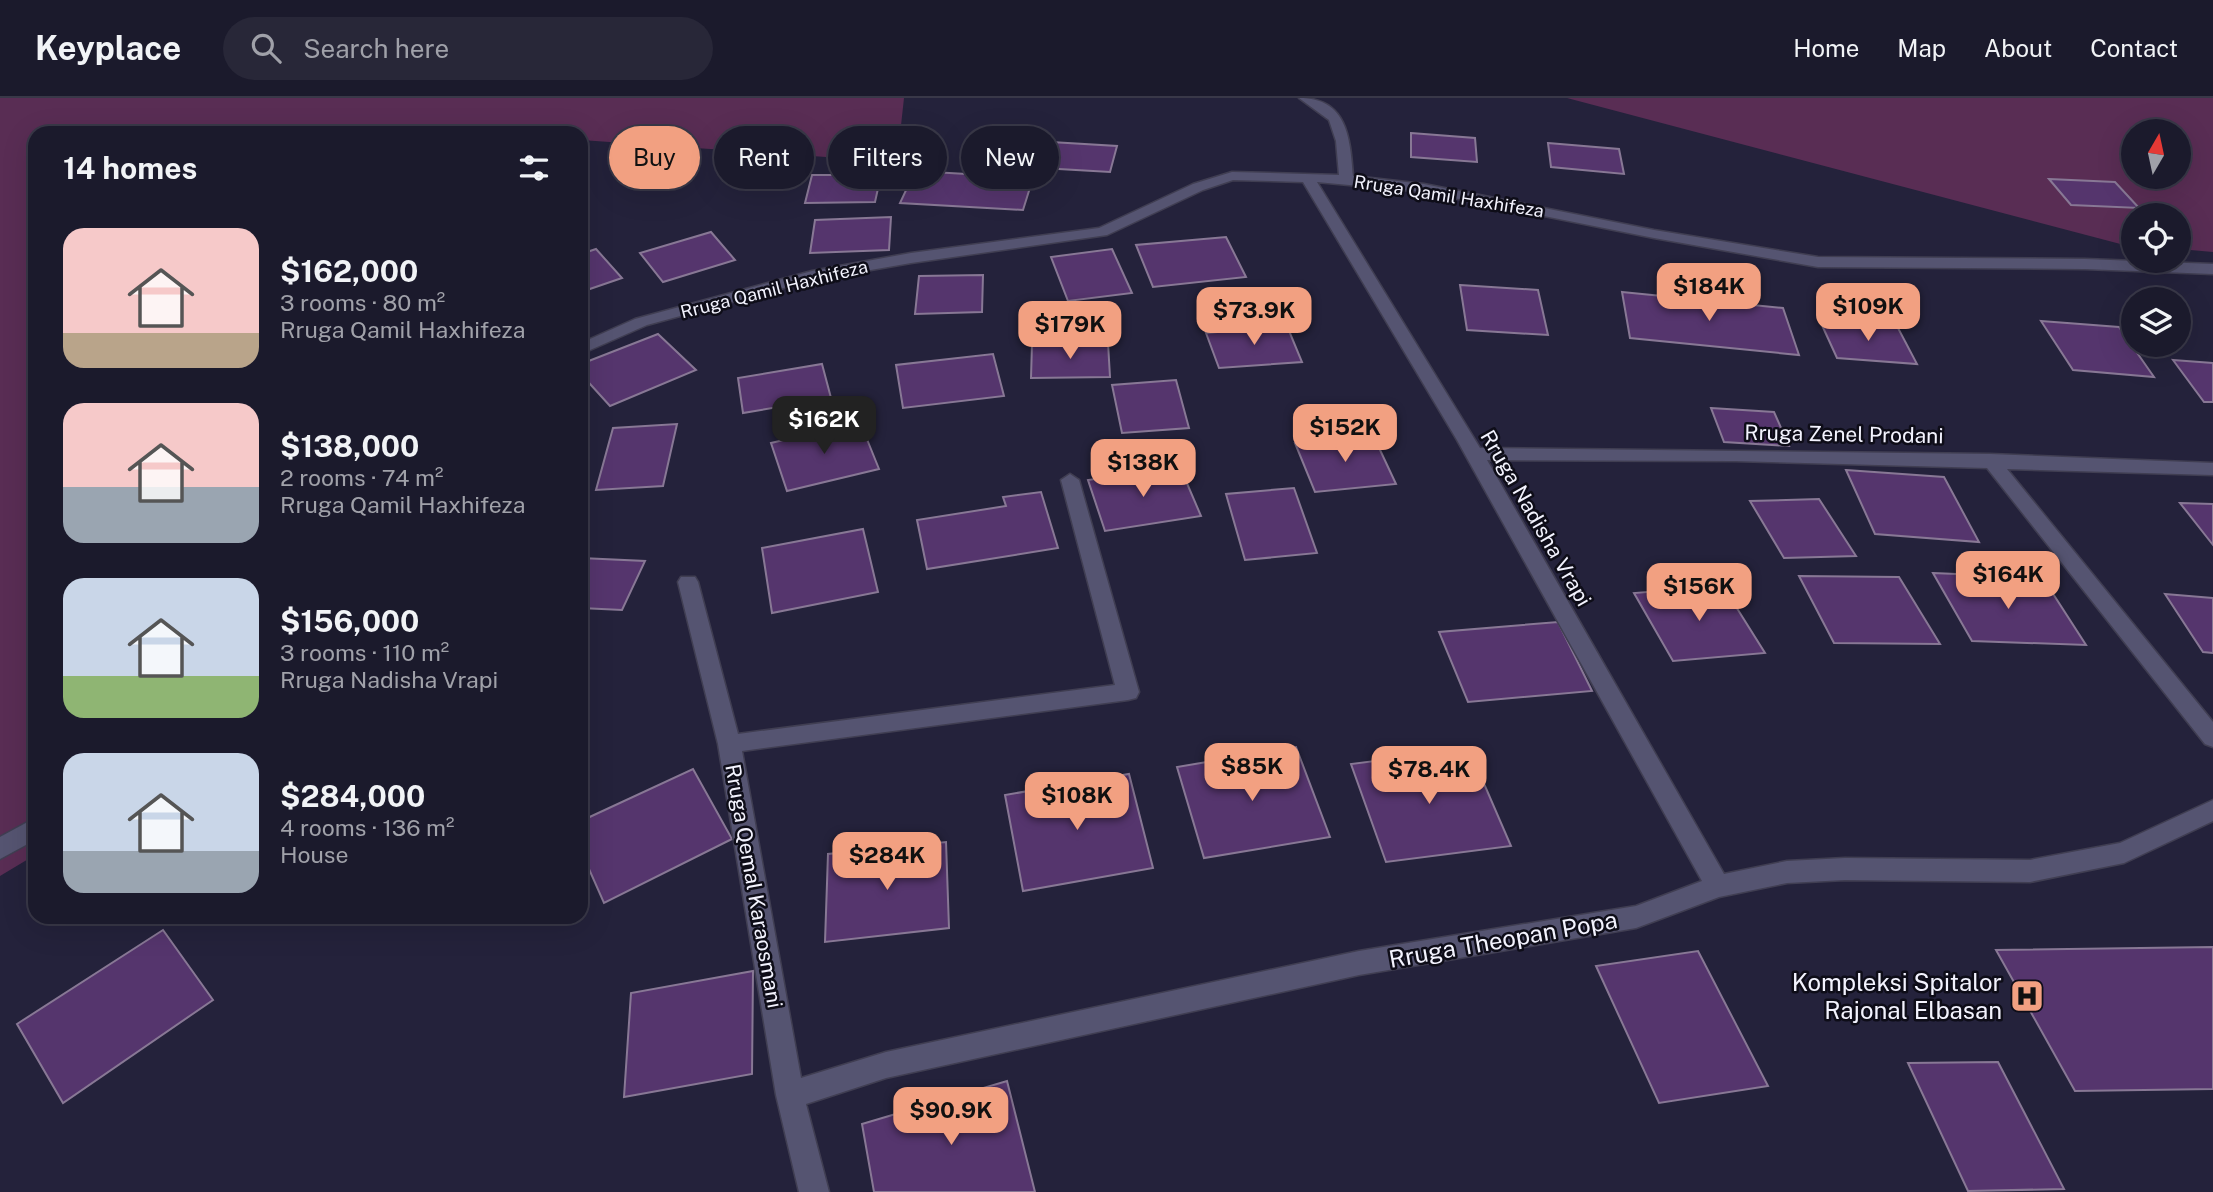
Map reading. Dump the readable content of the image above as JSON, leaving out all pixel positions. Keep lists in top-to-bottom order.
{
  "streets": {
    "street": [
      "Rruga Qamil Haxhifeza",
      "Rruga Zenel Prodani",
      "Rruga Nadisha Vrapi",
      "Rruga Qemal Karaosmani",
      "Rruga Theopan Popa"
    ]
  },
  "crossings": [
    ["Rruga Qamil Haxhifeza", "Rruga Nadisha Vrapi"],
    ["Rruga Zenel Prodani", "Rruga Nadisha Vrapi"],
    ["Rruga Nadisha Vrapi", "Rruga Theopan Popa"],
    ["Rruga Qemal Karaosmani", "Rruga Theopan Popa"]
  ],
  "places": {
    "hospital": ["Kompleksi Spitalor Rajonal Elbasan"]
  },
  "north": "top",
  "page": {
    "header": "Keyplace",
    "search": "Search here",
    "nav": [
      "Home",
      "Map",
      "About",
      "Contact"
    ],
    "chip": [
      "Buy",
      "Rent",
      "Filters",
      "New"
    ],
    "heading": "14 homes",
    "list": [
      {
        "name": "$162,000",
        "note": "3 rooms · 80 m² · Rruga Qamil Haxhifeza"
      },
      {
        "name": "$138,000",
        "note": "2 rooms · 74 m² · Rruga Qamil Haxhifeza"
      },
      {
        "name": "$156,000",
        "note": "3 rooms · 110 m² · Rruga Nadisha Vrapi"
      },
      {
        "name": "$284,000",
        "note": "4 rooms · 136 m² · House"
      }
    ],
    "price": [
      "$184K",
      "$109K",
      "$73.9K",
      "$179K",
      "$162K",
      "$152K",
      "$138K",
      "$164K",
      "$156K",
      "$85K",
      "$78.4K",
      "$108K",
      "$284K",
      "$90.9K"
    ]
  }
}
